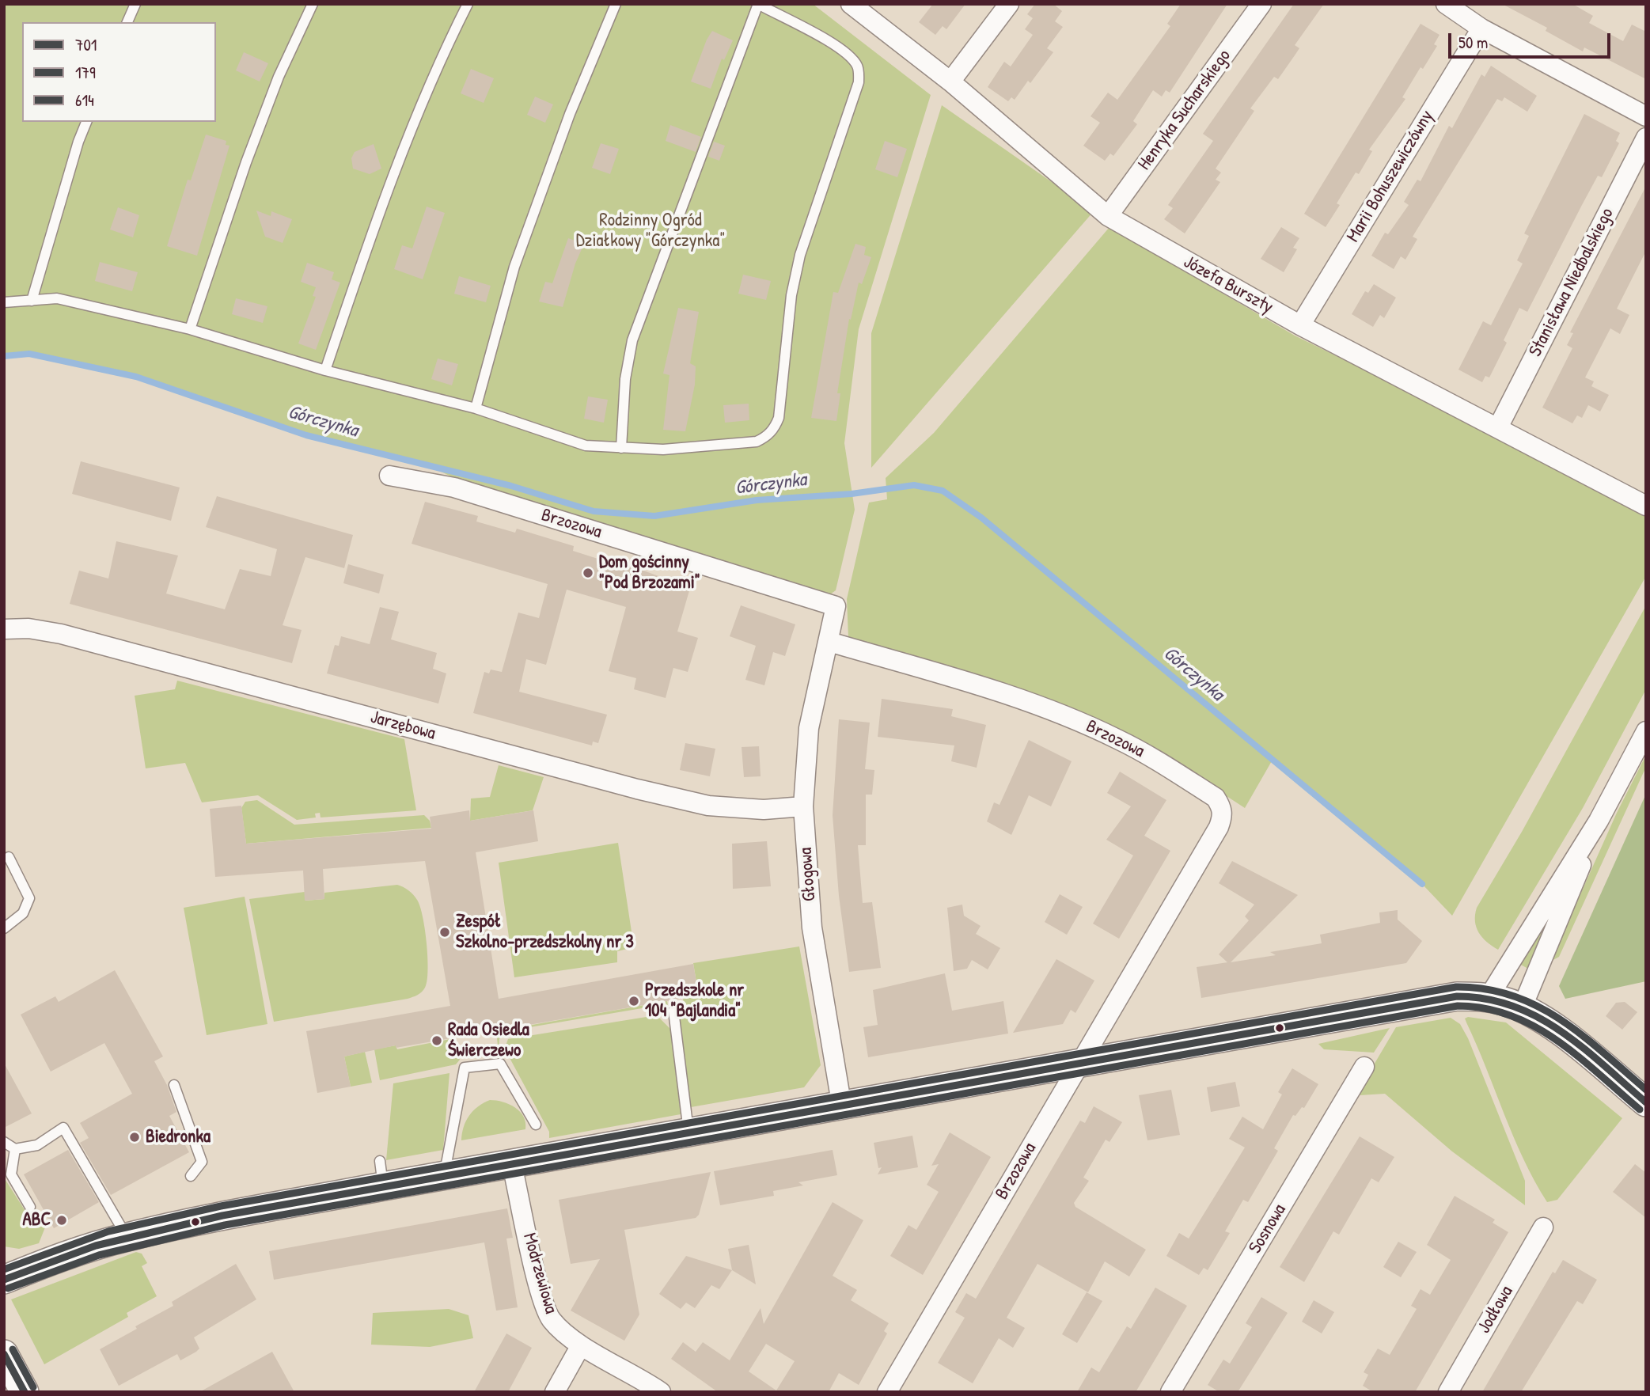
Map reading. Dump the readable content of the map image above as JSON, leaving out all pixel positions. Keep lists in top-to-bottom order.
{
  "streets": {
    "street": [
      "Henryka Sucharskiego",
      "Marii Bohuszewiczówny",
      "Stanisława Niedbalskiego",
      "Józefa Burszty",
      "Brzozowa",
      "Jarzębowa",
      "Głogowa",
      "Sosnowa",
      "Modrzewiowa",
      "Jodłowa"
    ]
  },
  "crossings": [
    ["Henryka Sucharskiego", "Józefa Burszty"],
    ["Marii Bohuszewiczówny", "Józefa Burszty"],
    ["Stanisława Niedbalskiego", "Józefa Burszty"],
    ["Brzozowa", "Głogowa"],
    ["Jarzębowa", "Głogowa"]
  ],
  "water": ["Górczynka"],
  "parks": ["Rodzinny Ogród Działkowy \"Górczynka\""],
  "places": [
    "Dom gościnny \"Pod Brzozami\"",
    "Zespół Szkolno-przedszkolny nr 3",
    "Przedszkole nr 104 \"Bajlandia\"",
    "Rada Osiedla Świerczewo",
    "Biedronka",
    "ABC"
  ],
  "lines": ["transit line 614", "transit line 701", "transit line 179"],
  "legend": ["701", "179", "614"],
  "scale_bar": "50 m"
}
